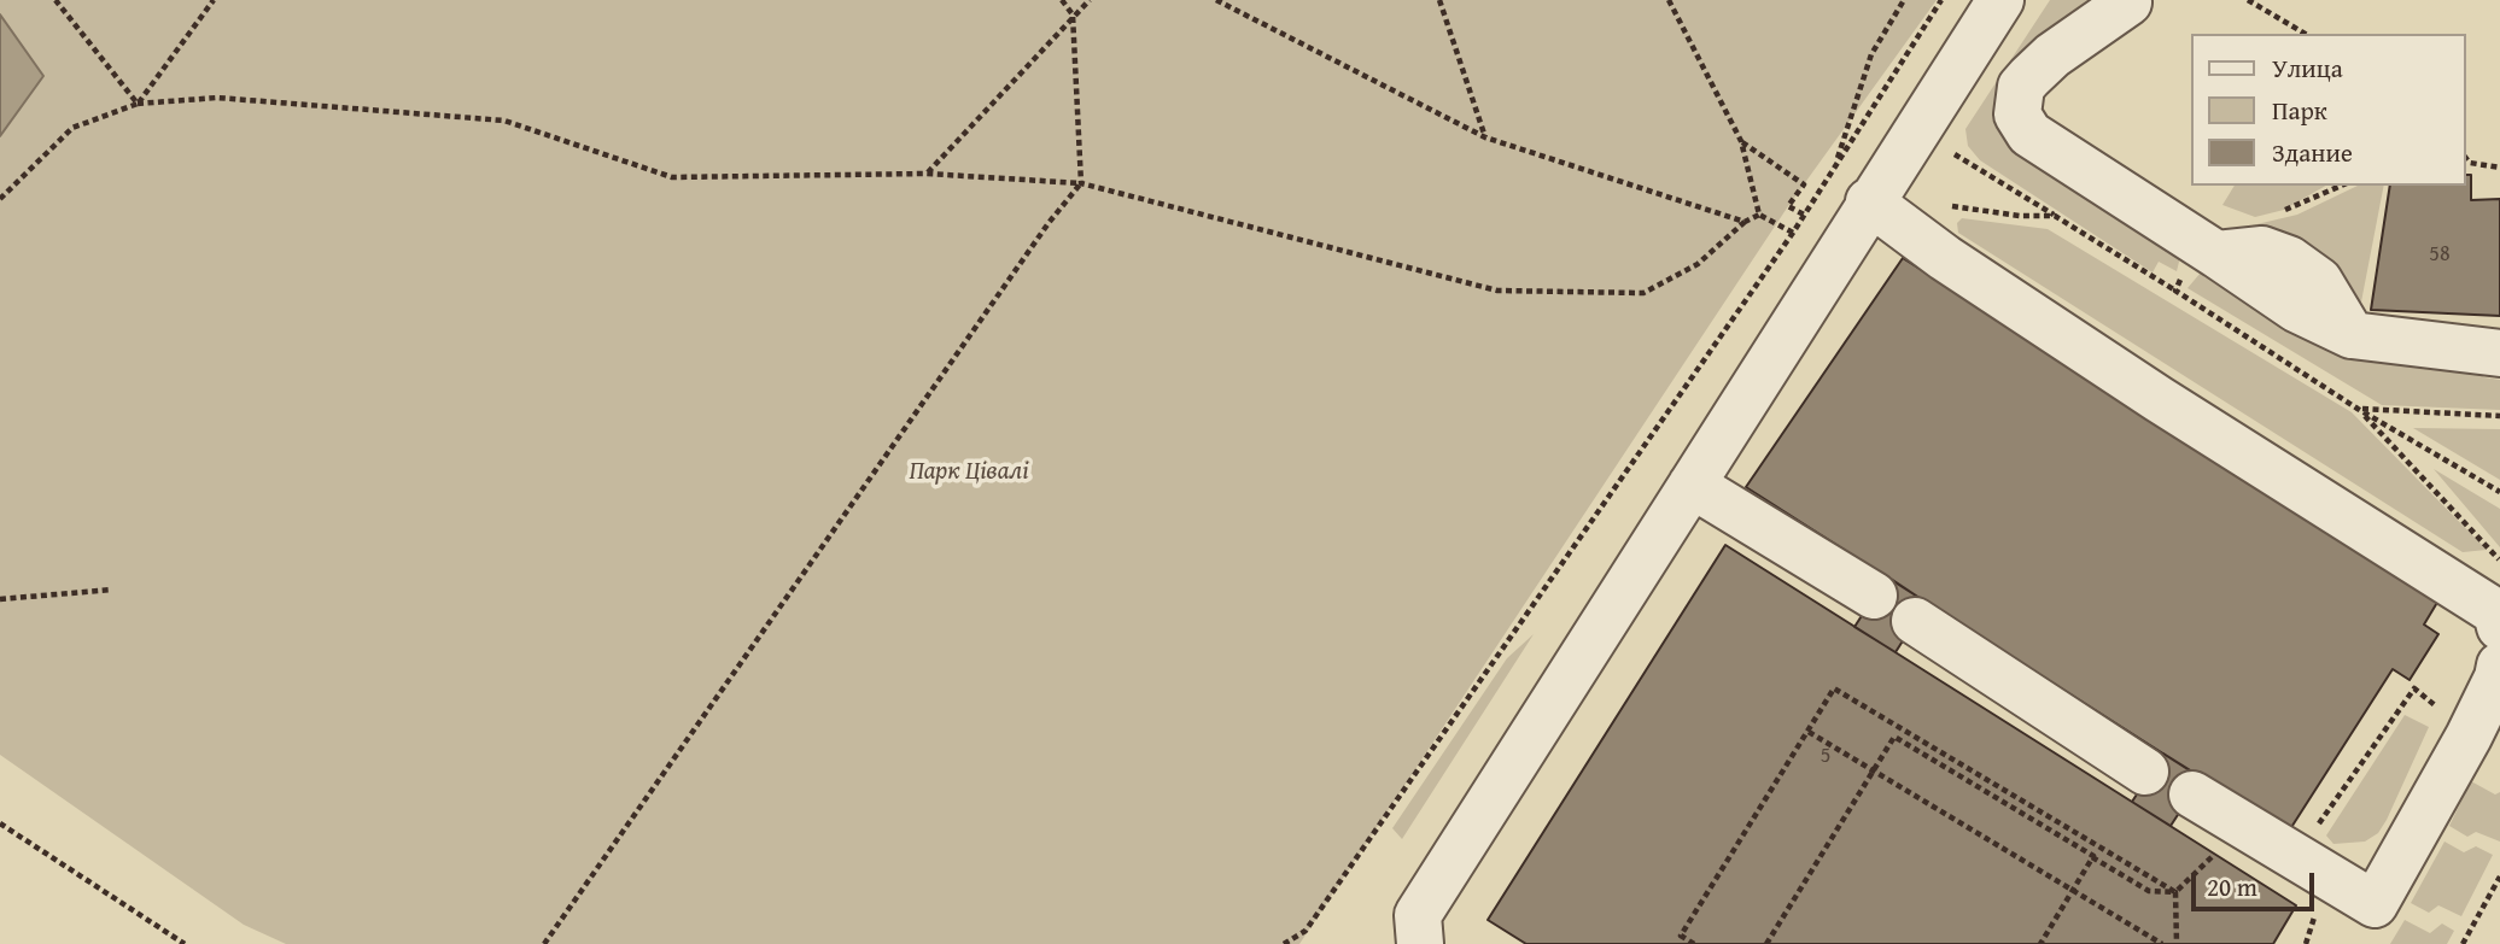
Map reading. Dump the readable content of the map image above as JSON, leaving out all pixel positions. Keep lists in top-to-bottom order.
{
  "parks": ["Парк Цівалі"],
  "house_numbers": ["58", "5"],
  "legend": ["Улица", "Парк", "Здание"],
  "scale_bar": "20 m"
}
